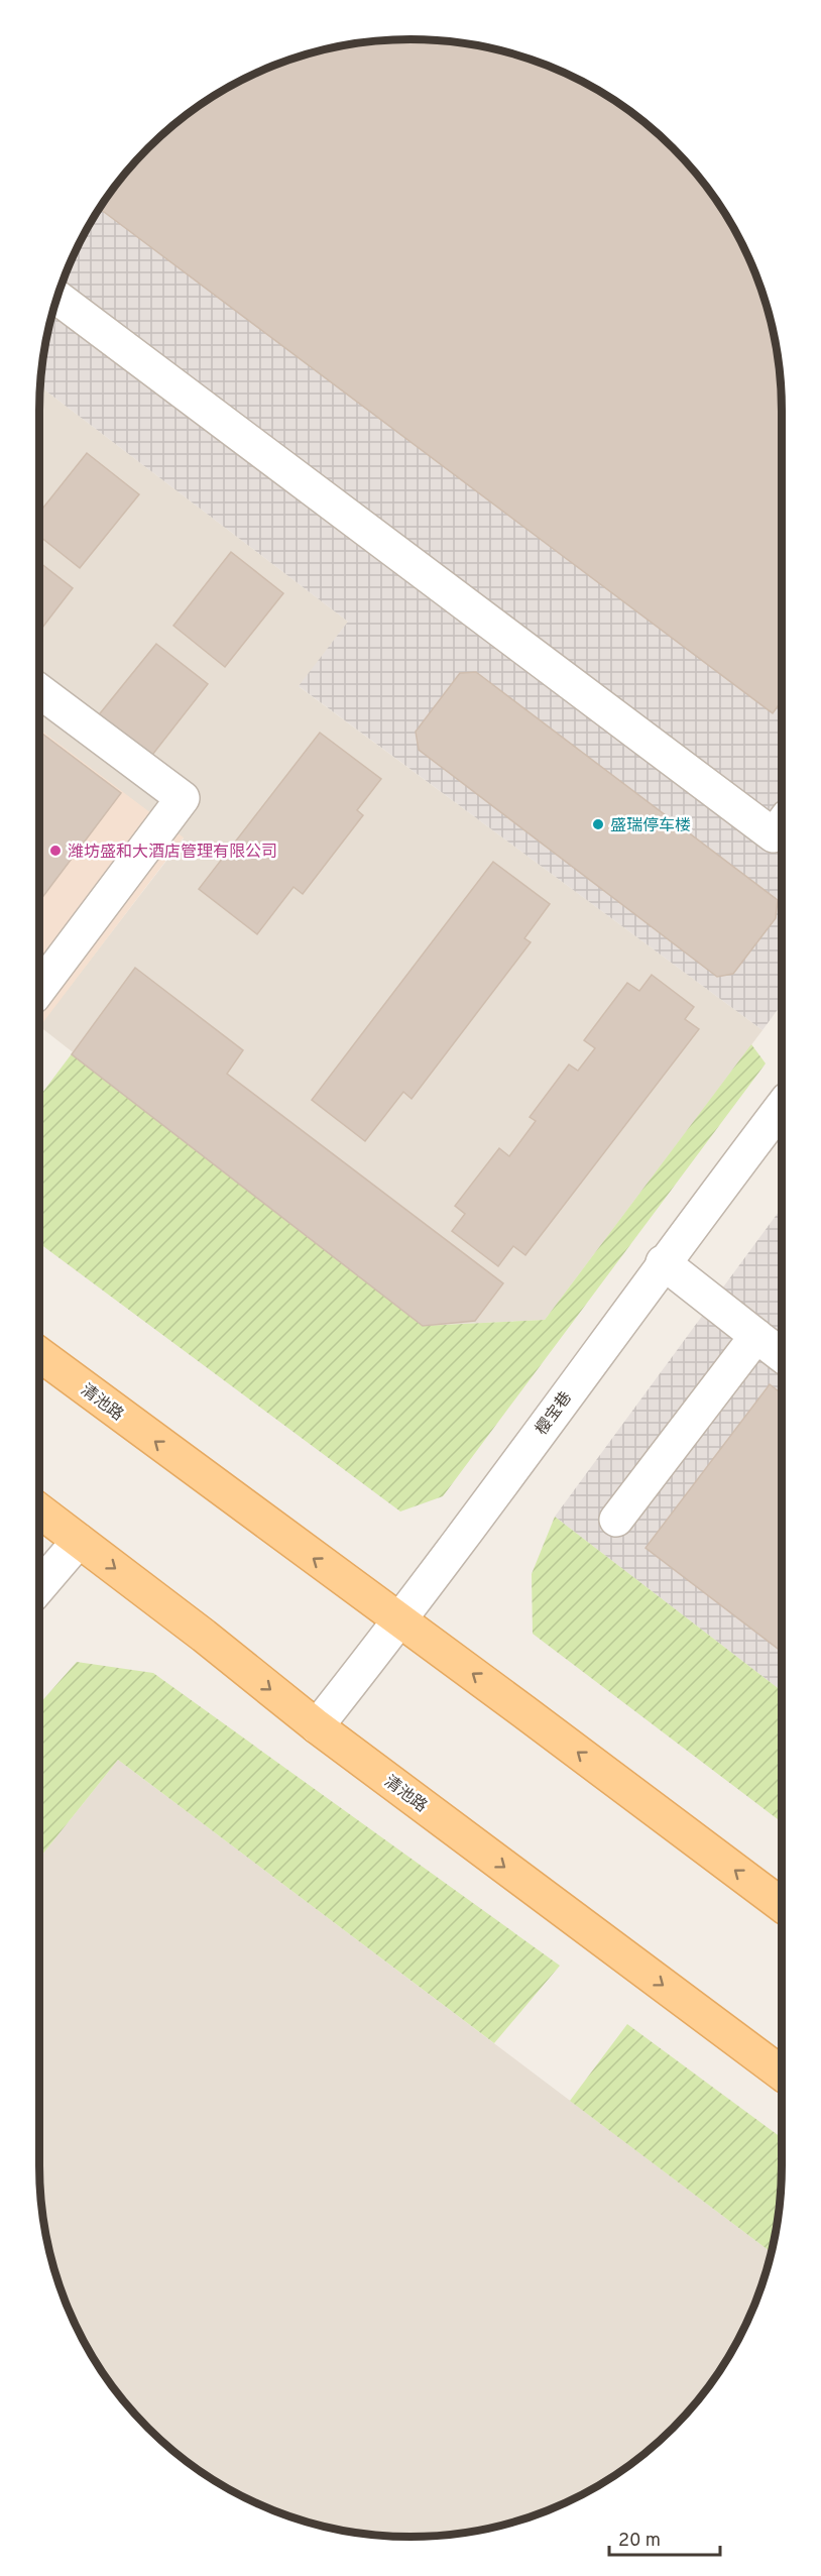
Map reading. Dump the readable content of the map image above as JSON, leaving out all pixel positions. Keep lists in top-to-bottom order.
{
  "streets": {
    "main road": ["清池路"],
    "street": ["樱宝巷"]
  },
  "crossings": [
    ["清池路", "樱宝巷"]
  ],
  "places": ["盛瑞停车楼", "潍坊盛和大酒店管理有限公司"],
  "scale_bar": "20 m"
}
